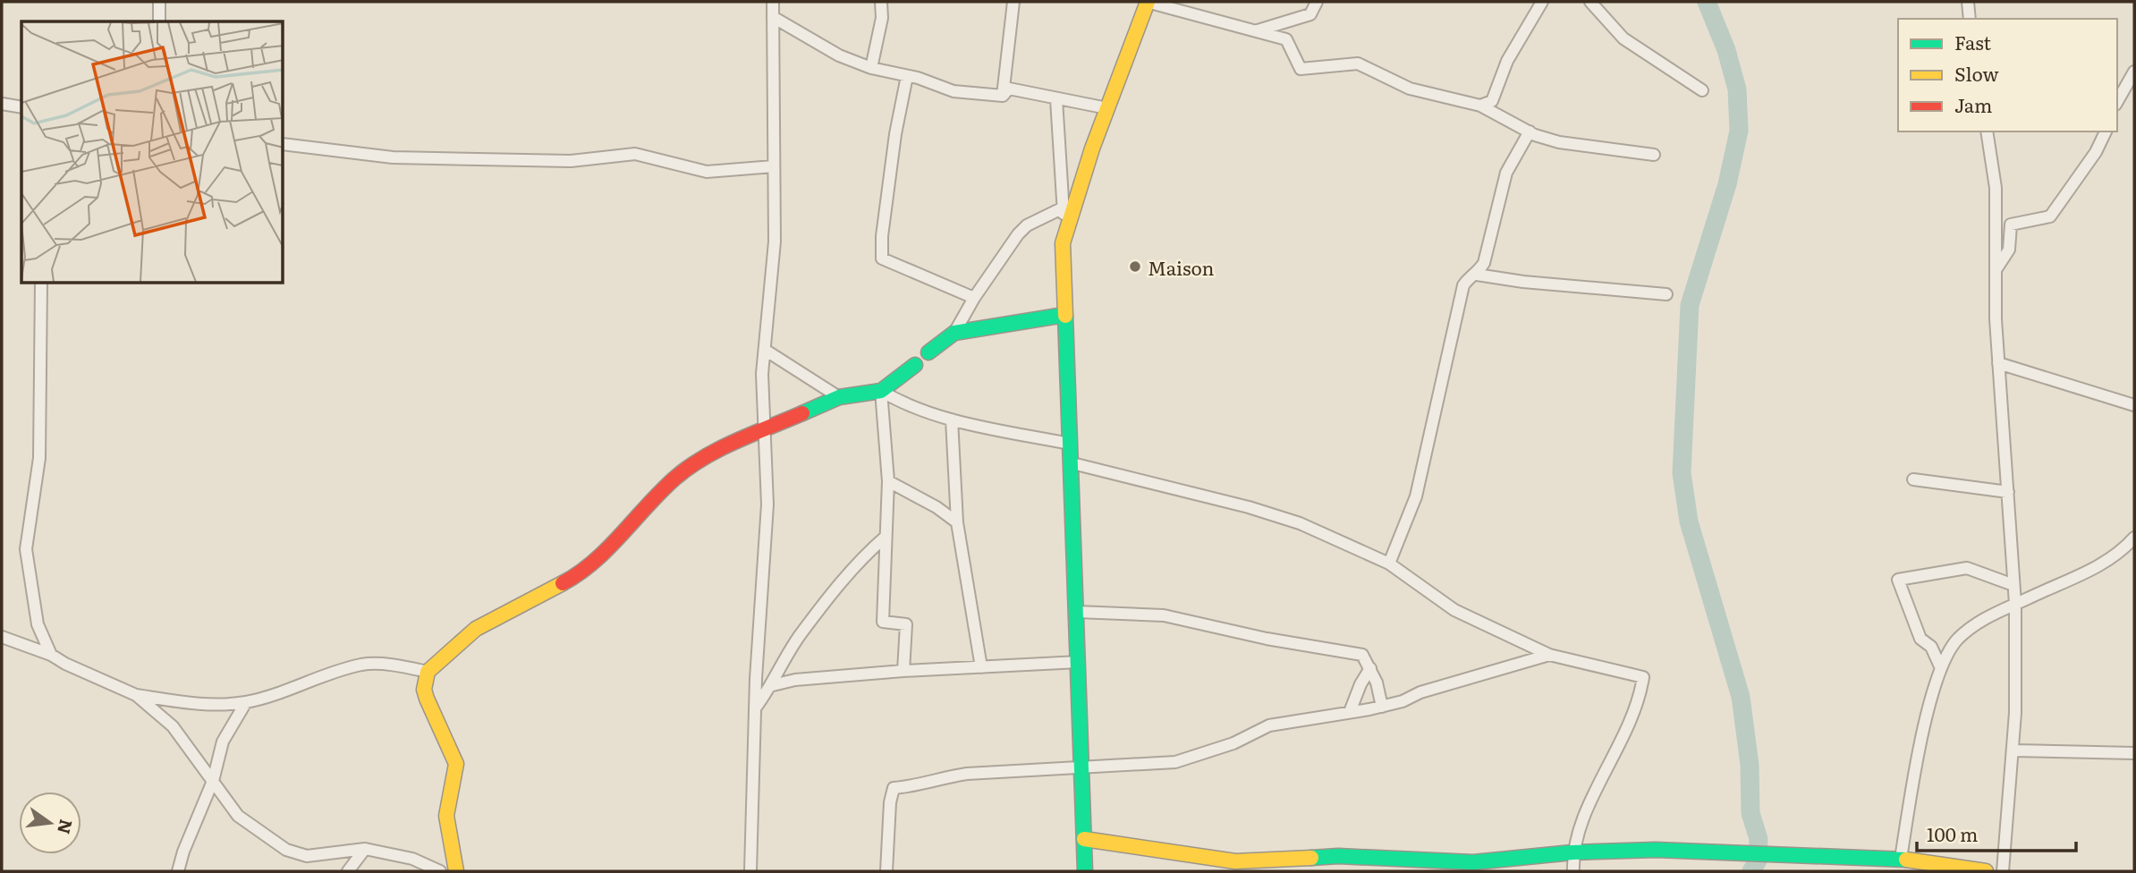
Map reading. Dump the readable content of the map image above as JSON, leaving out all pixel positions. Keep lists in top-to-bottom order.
{
  "places": ["Maison"],
  "legend": ["Fast", "Slow", "Jam"],
  "scale_bar": "100 m",
  "north": "right"
}
